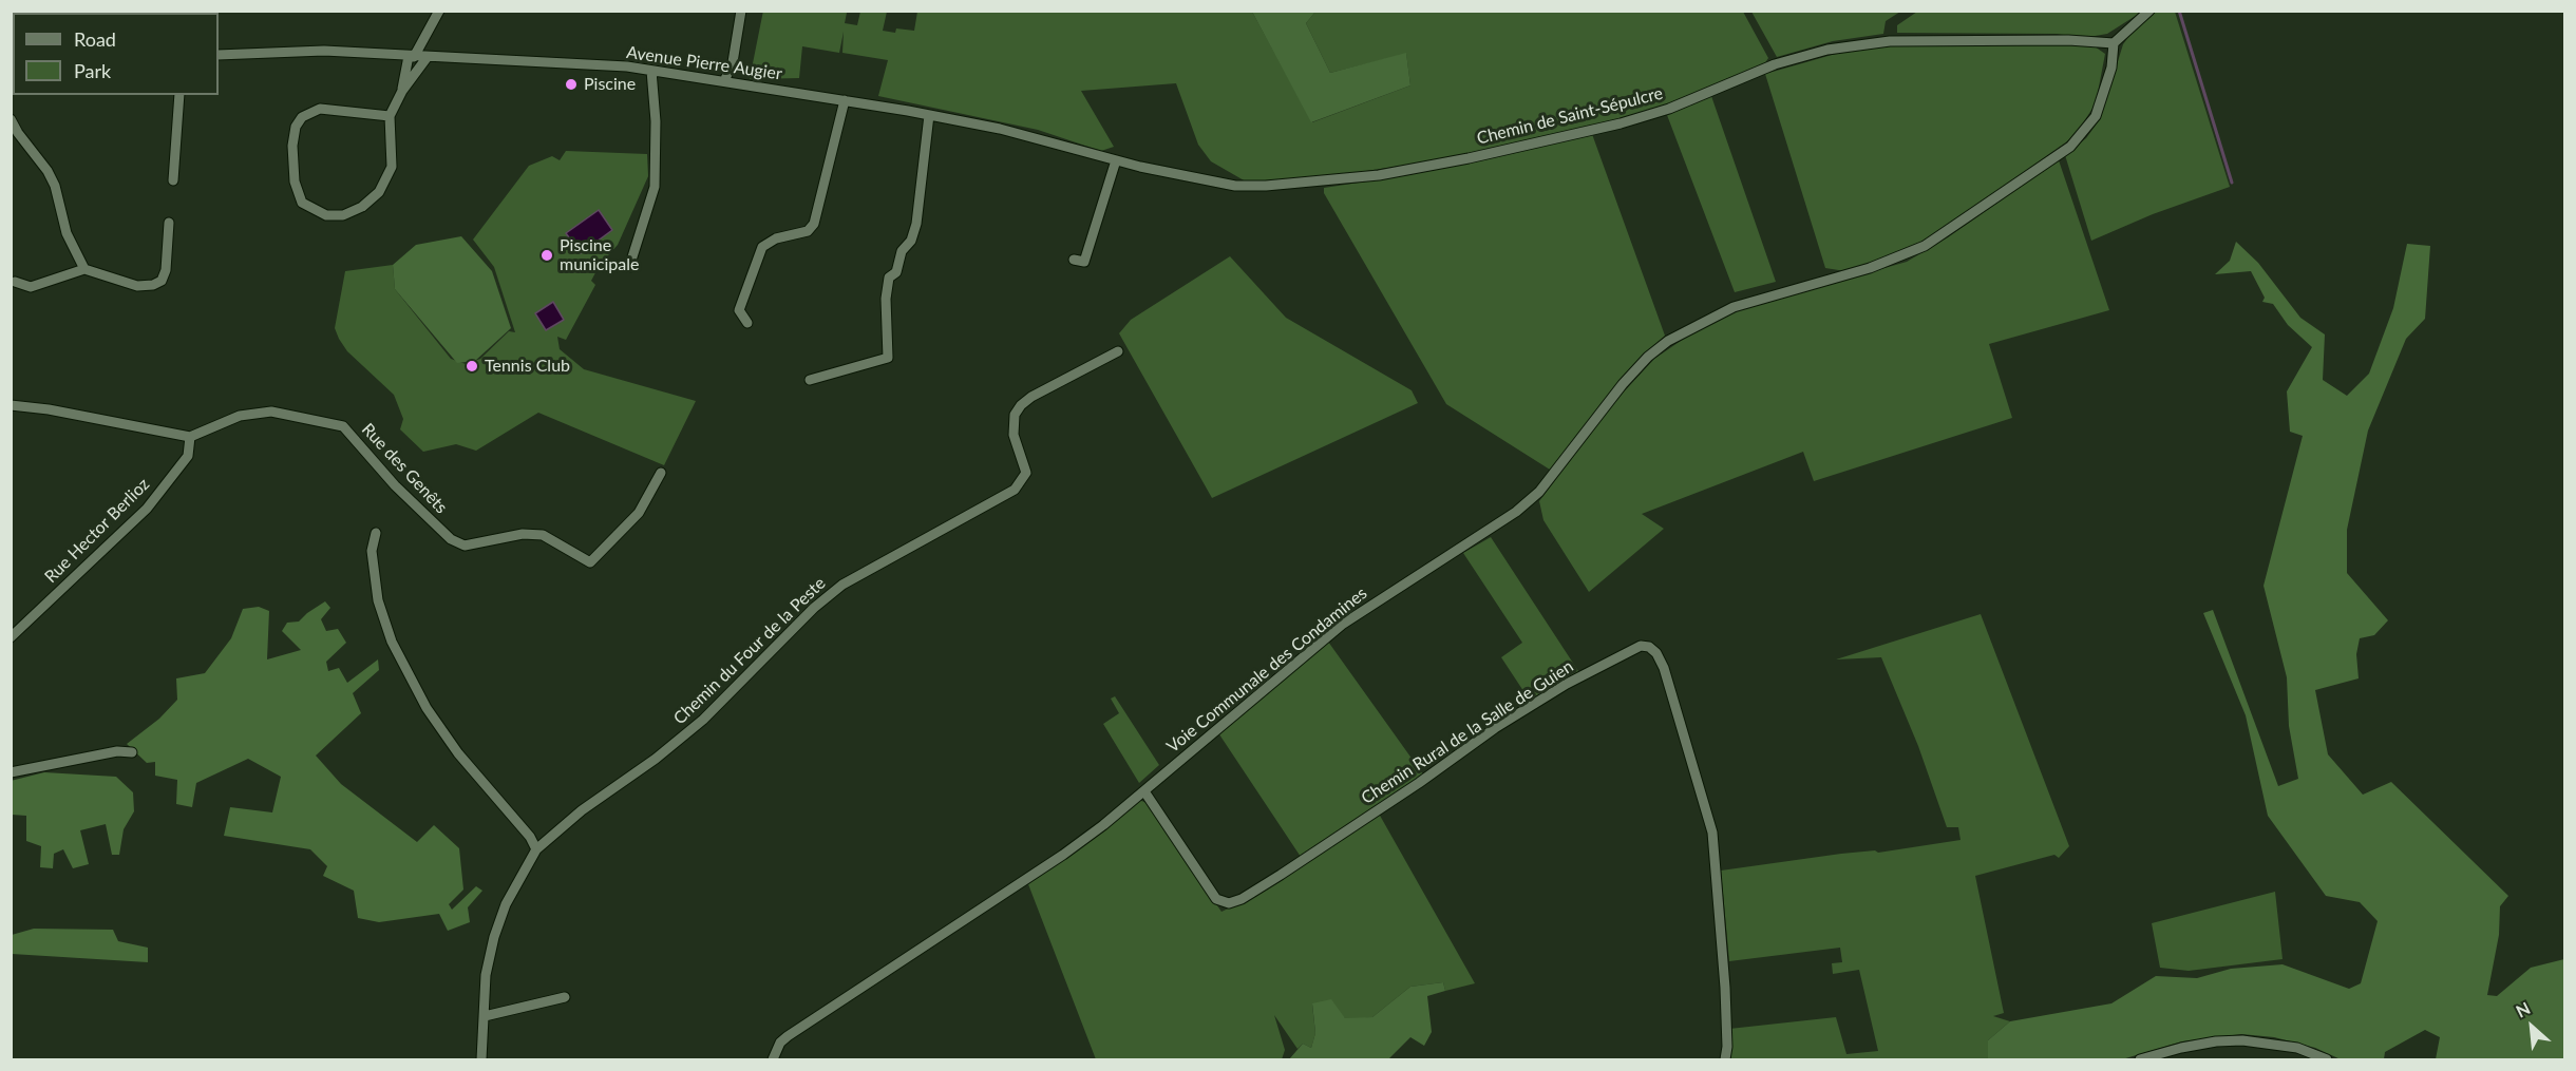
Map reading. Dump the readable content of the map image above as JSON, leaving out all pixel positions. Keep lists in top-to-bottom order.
{
  "streets": {
    "street": [
      "Avenue Pierre Augier",
      "Chemin de Saint-Sépulcre",
      "Rue des Genêts",
      "Rue Hector Berlioz",
      "Chemin du Four de la Peste",
      "Voie Communale des Condamines",
      "Chemin Rural de la Salle de Guien"
    ]
  },
  "crossings": [
    ["Avenue Pierre Augier", "Chemin de Saint-Sépulcre"],
    ["Chemin de Saint-Sépulcre", "Voie Communale des Condamines"],
    ["Rue des Genêts", "Rue Hector Berlioz"],
    ["Voie Communale des Condamines", "Chemin Rural de la Salle de Guien"]
  ],
  "places": ["Piscine", "Piscine municipale", "Tennis Club"],
  "legend": ["Road", "Park"],
  "north": "top left"
}
